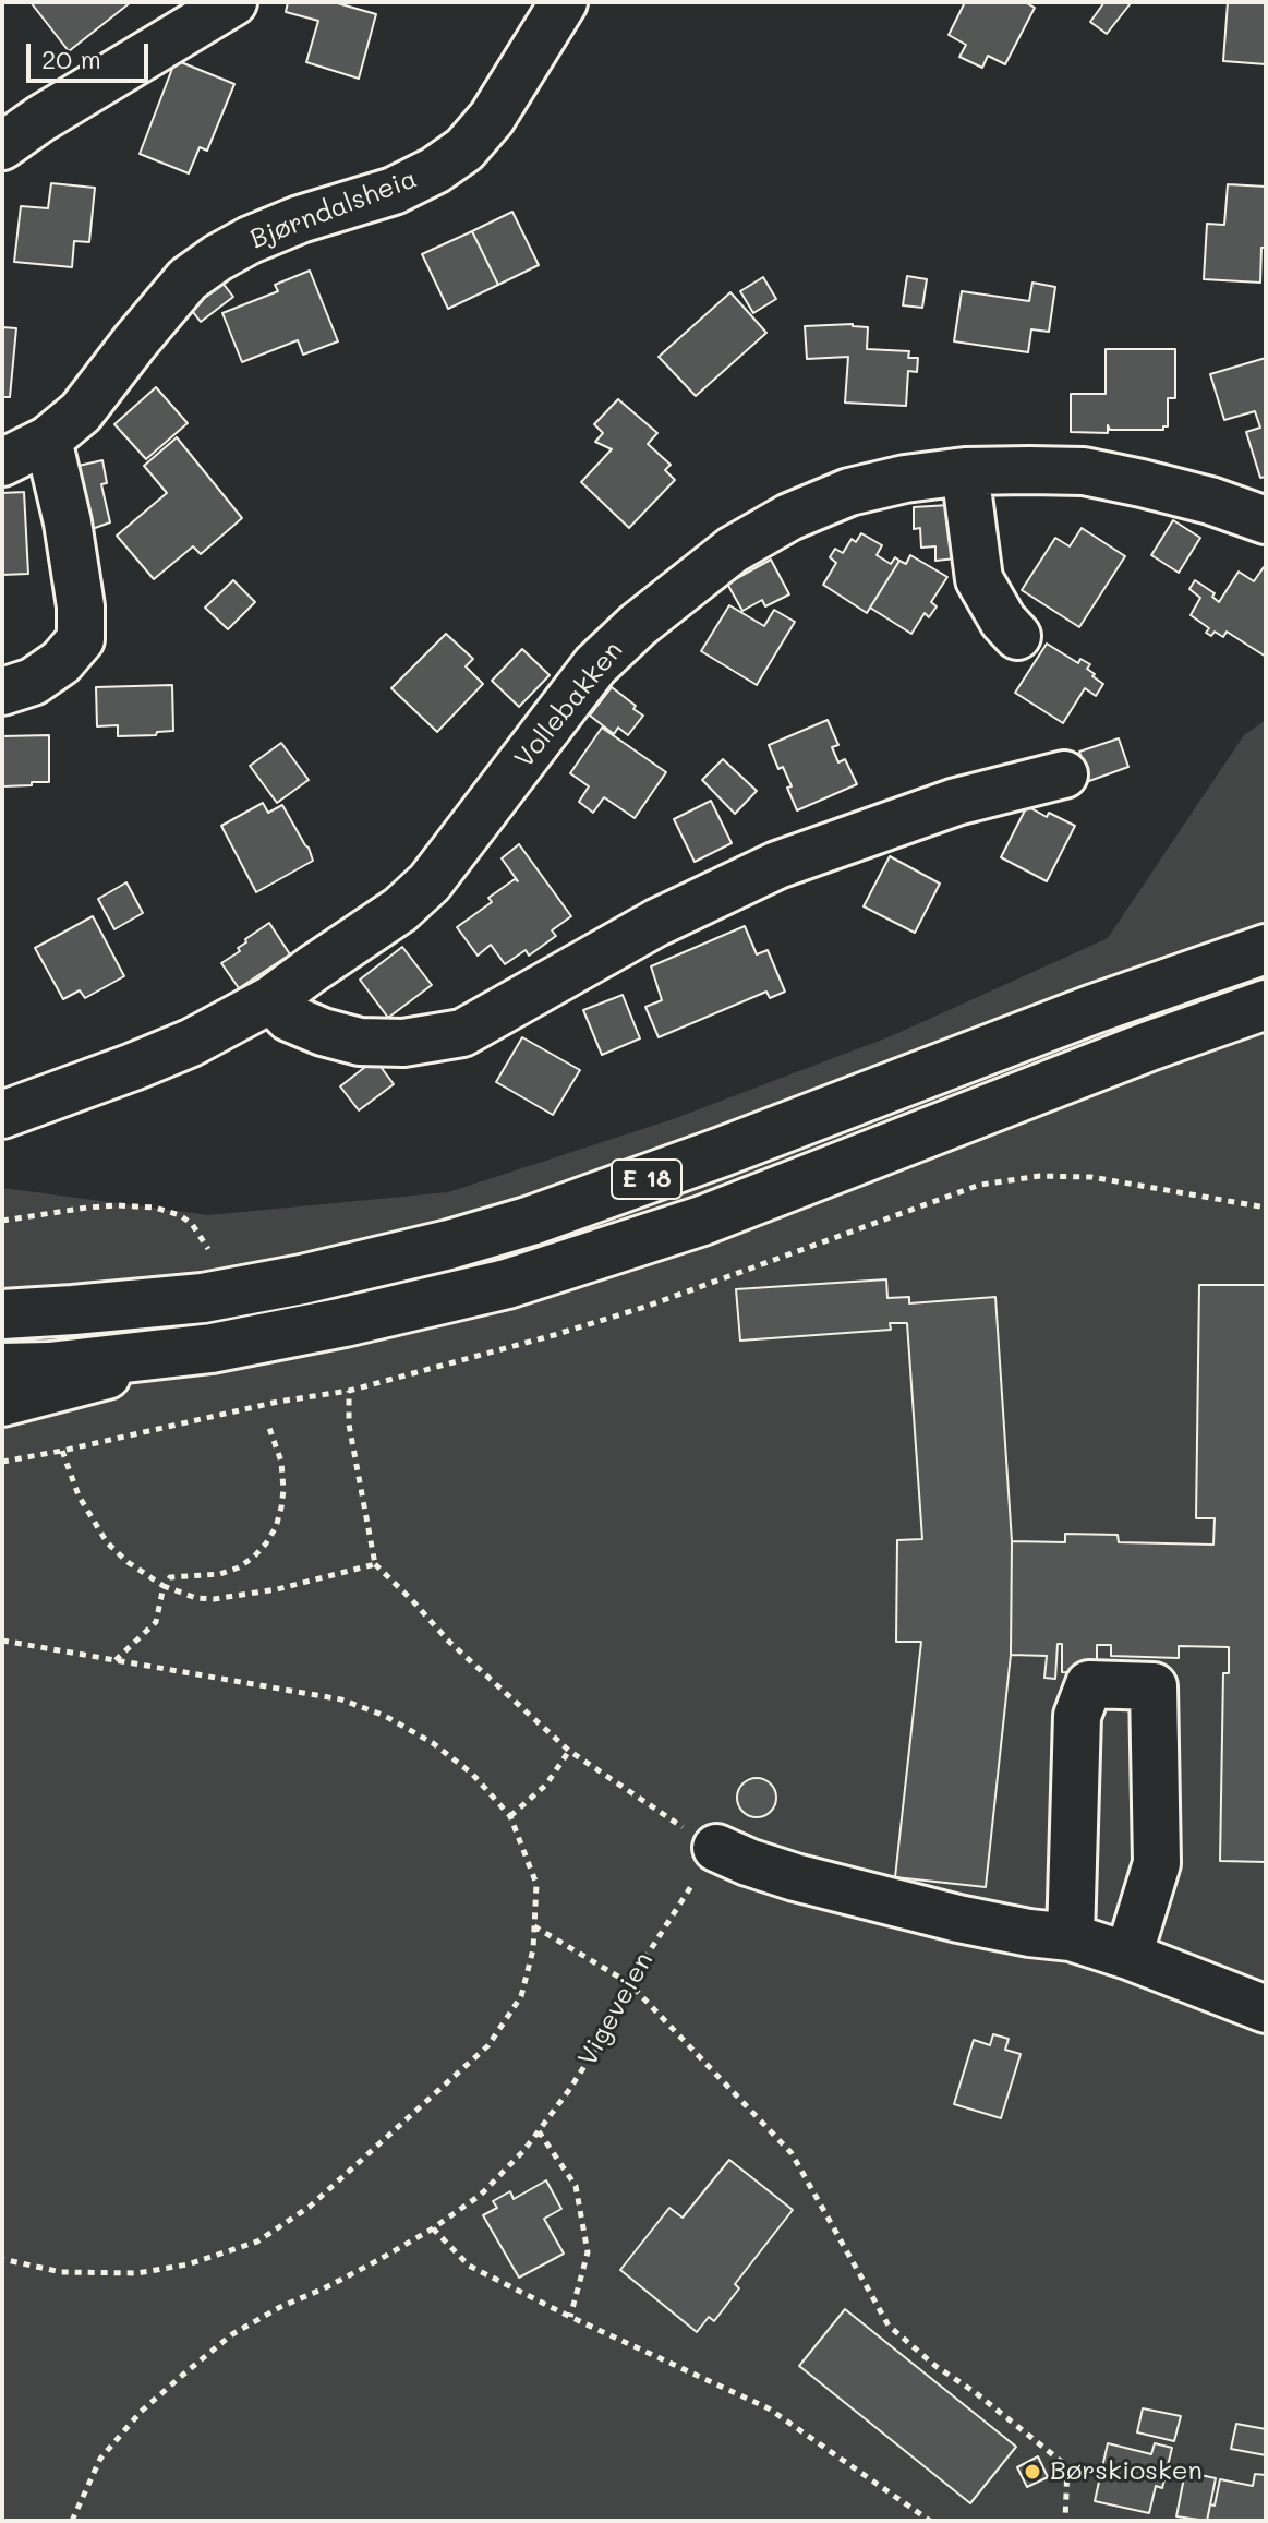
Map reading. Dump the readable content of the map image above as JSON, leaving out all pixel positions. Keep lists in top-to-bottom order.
{
  "streets": {
    "highway": ["E 18"],
    "street": ["Bjørndalsheia", "Vollebakken"],
    "path": ["Vigeveien"]
  },
  "places": ["Børskiosken"],
  "scale_bar": "20 m"
}
